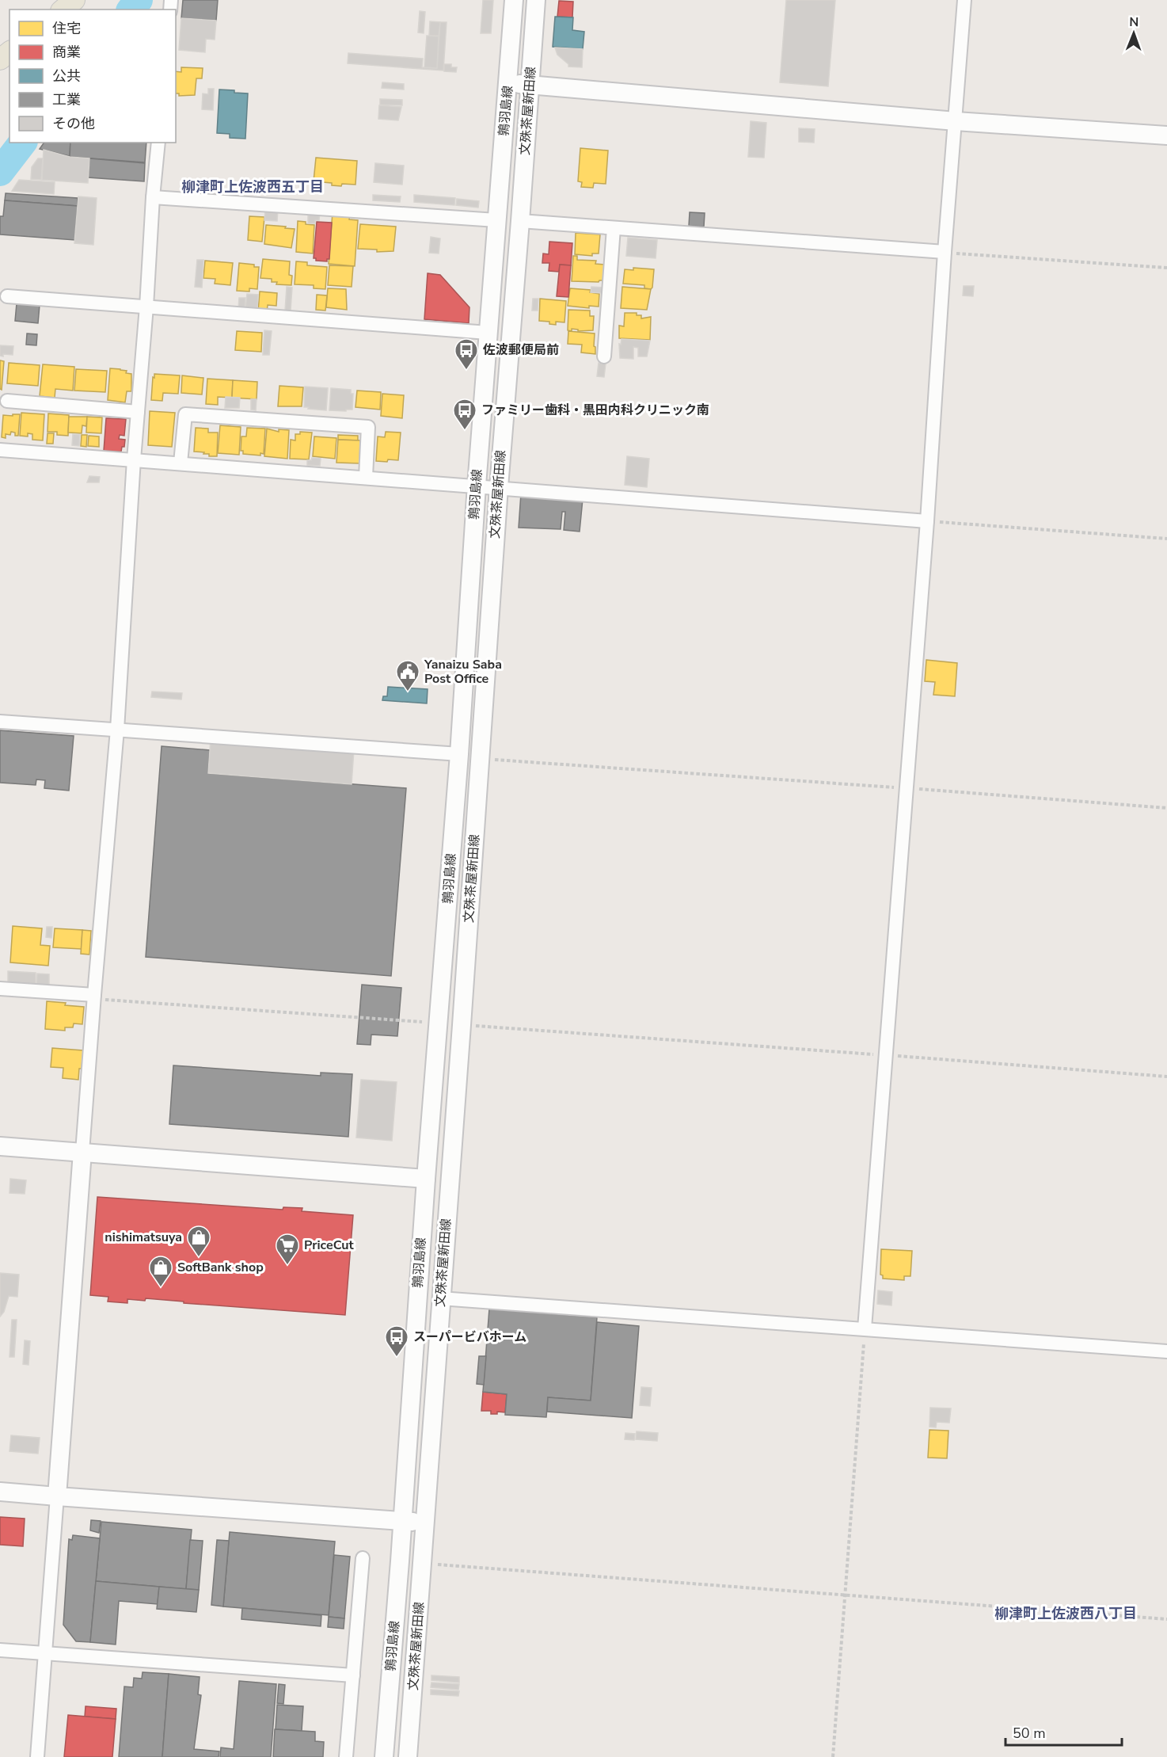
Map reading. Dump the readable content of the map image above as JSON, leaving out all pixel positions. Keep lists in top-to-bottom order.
{
  "streets": {
    "main road": ["鶉羽島線", "文殊茶屋新田線"]
  },
  "districts": ["柳津町上佐波西五丁目", "柳津町上佐波西八丁目"],
  "places": {
    "bus stop": ["佐波郵便局前", "ファミリー歯科・黒田内科クリニック南", "スーパービバホーム"],
    "public building": ["Yanaizu Saba Post Office"],
    "shop": ["nishimatsuya", "SoftBank shop"],
    "supermarket": ["PriceCut"]
  },
  "legend": [
    "住宅",
    "商業",
    "公共",
    "工業",
    "その他"
  ],
  "scale_bar": "50 m",
  "north": "top"
}
